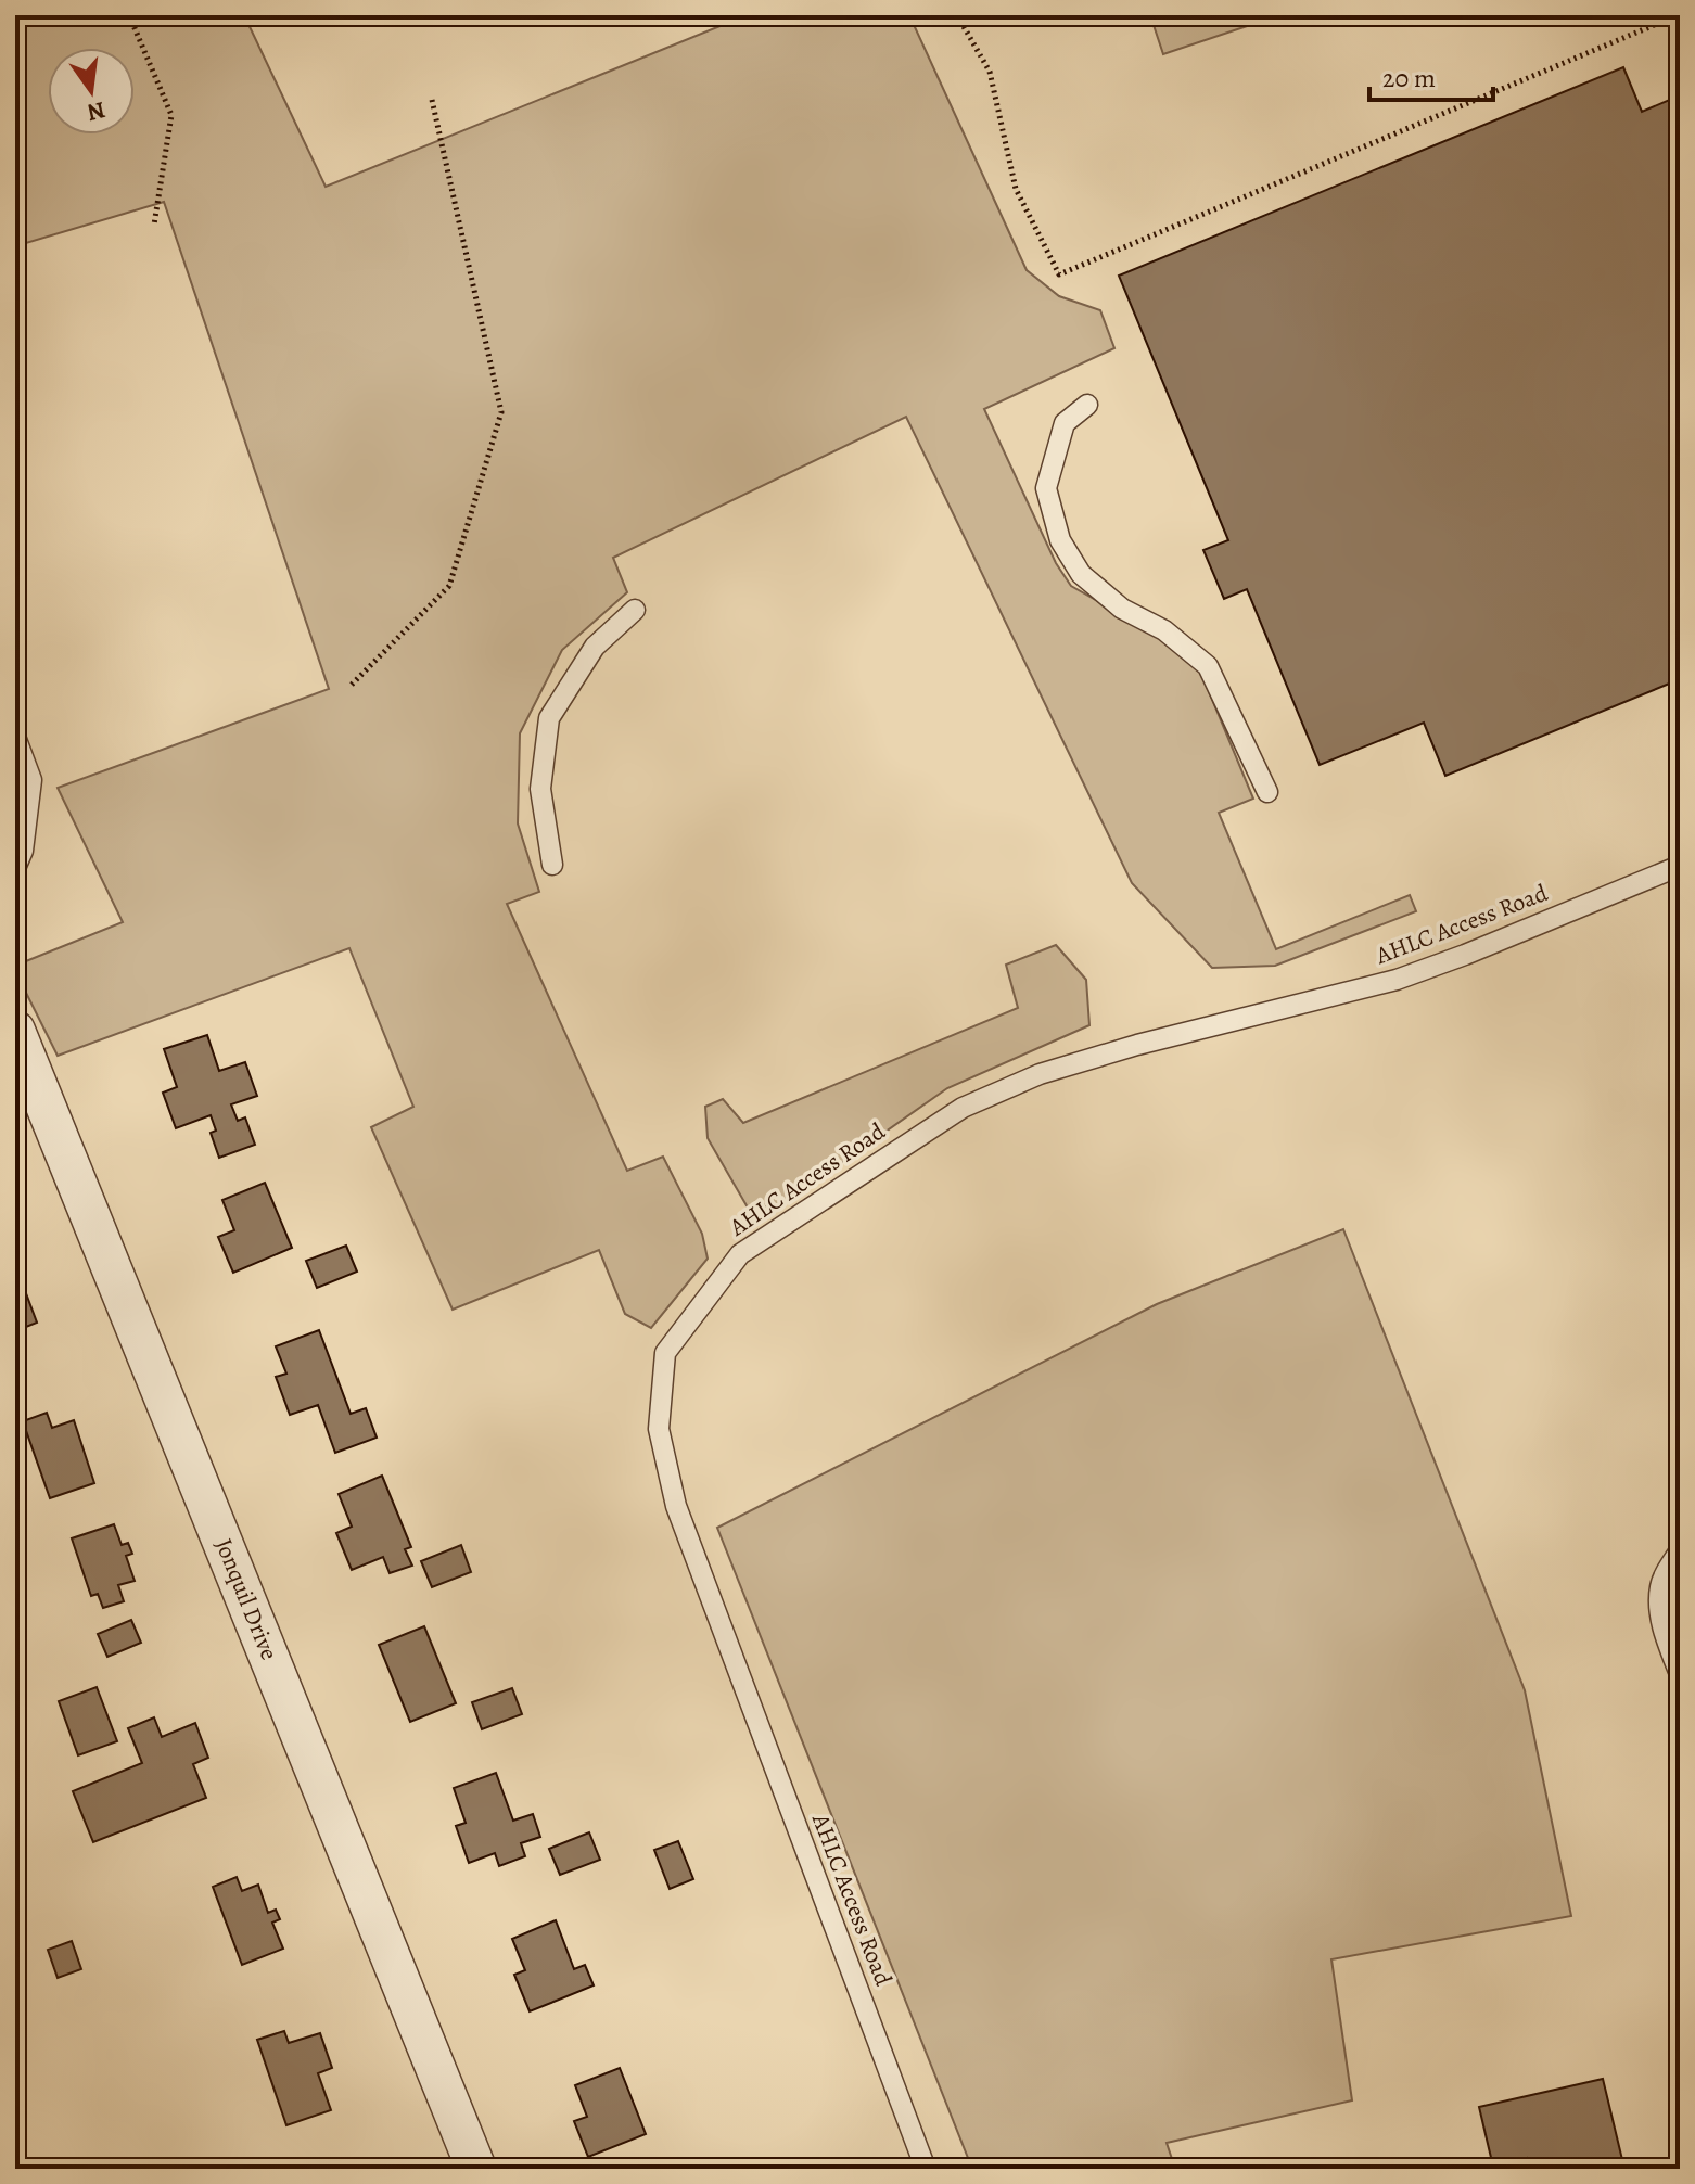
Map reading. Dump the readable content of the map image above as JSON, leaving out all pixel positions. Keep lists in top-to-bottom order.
{
  "streets": {
    "street": ["Jonquil Drive"],
    "lane": ["AHLC Access Road"]
  },
  "scale_bar": "20 m",
  "north": "bottom"
}
